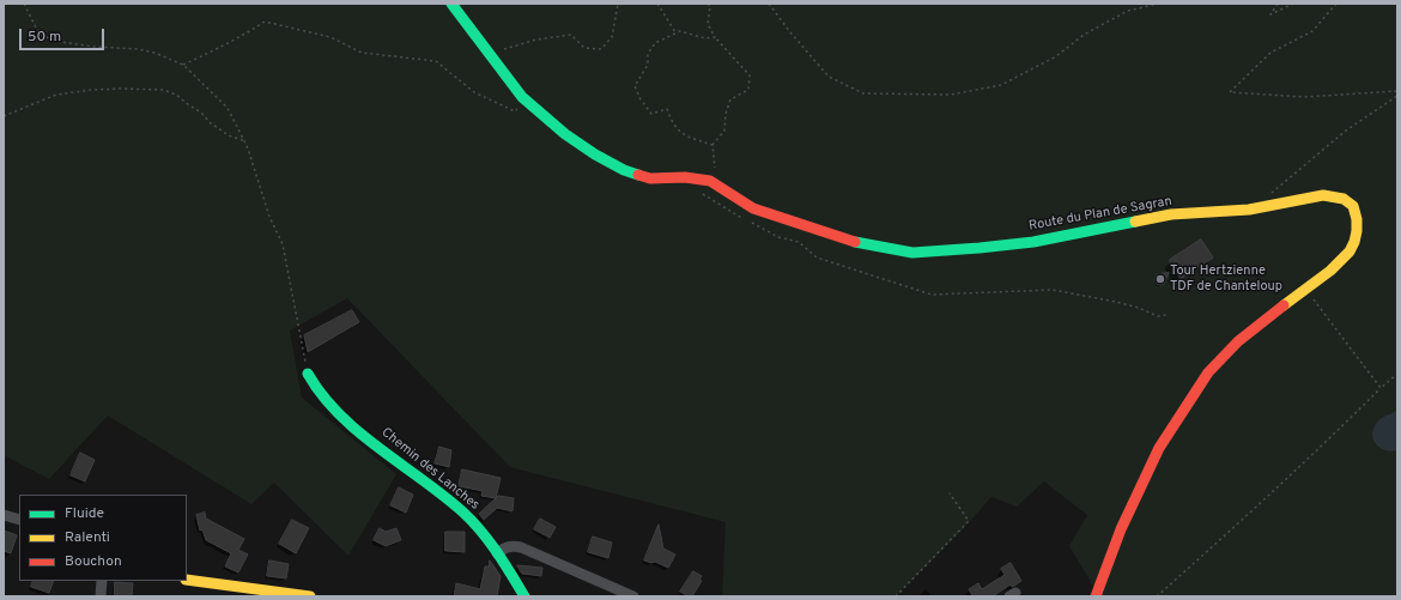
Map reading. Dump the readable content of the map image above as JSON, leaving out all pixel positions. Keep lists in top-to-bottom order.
{
  "streets": {
    "street": ["Route du Plan de Sagran", "Chemin des Lanches"]
  },
  "places": ["Tour Hertzienne TDF de Chanteloup"],
  "legend": ["Fluide", "Ralenti", "Bouchon"],
  "scale_bar": "50 m"
}
